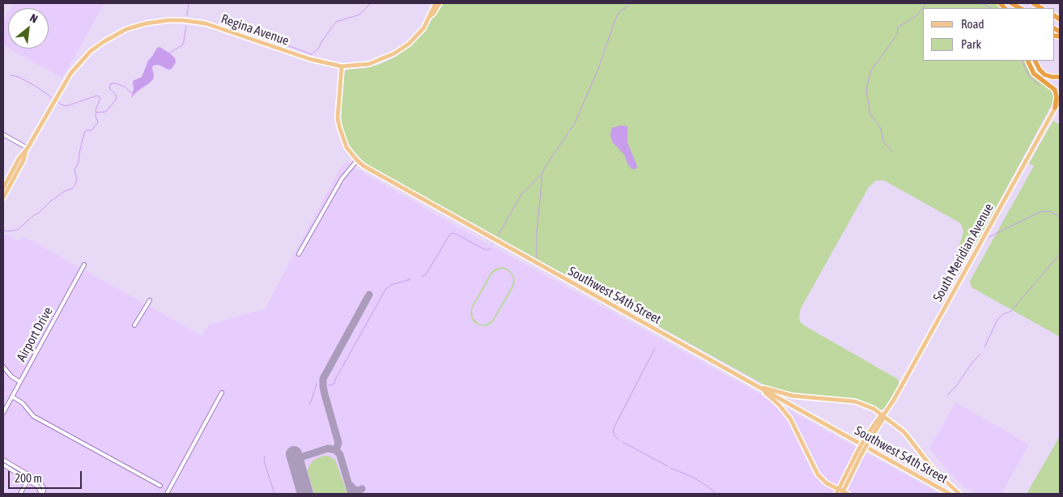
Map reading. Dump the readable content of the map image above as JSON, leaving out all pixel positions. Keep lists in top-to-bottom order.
{
  "streets": {
    "main road": ["Regina Avenue", "South Meridian Avenue", "Southwest 54th Street"],
    "street": ["Airport Drive"]
  },
  "crossings": [
    ["Regina Avenue", "Southwest 54th Street"]
  ],
  "legend": ["Road", "Park"],
  "scale_bar": "200 m",
  "north": "top right"
}
